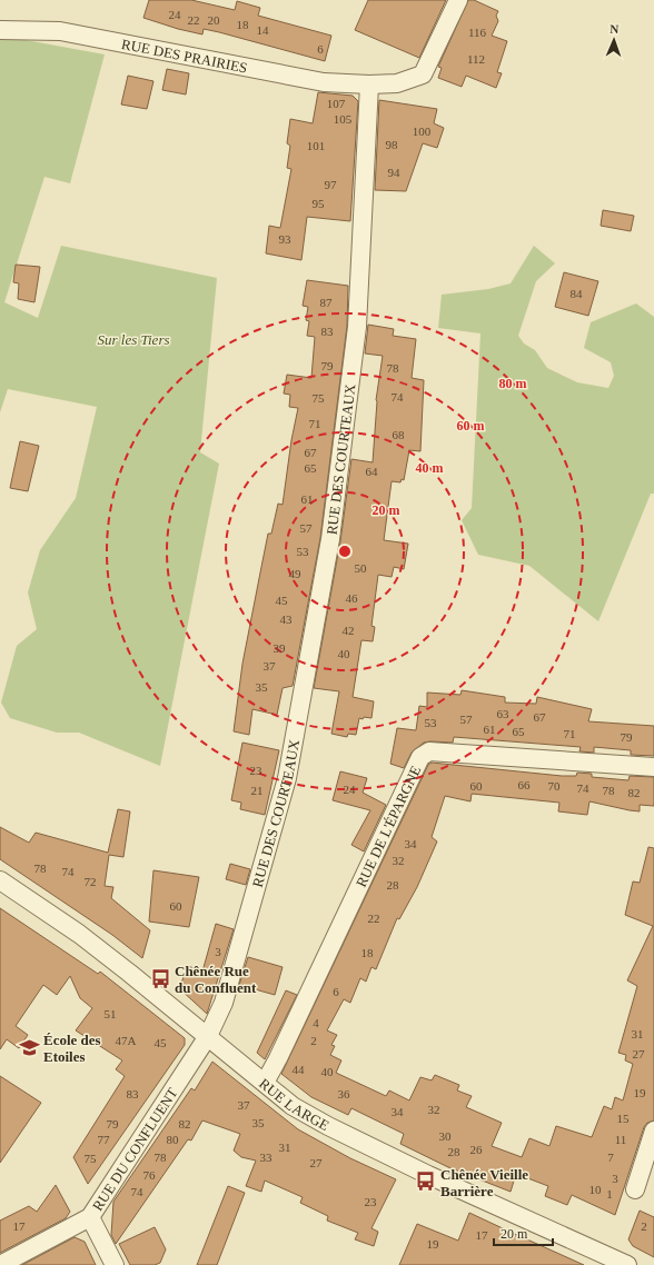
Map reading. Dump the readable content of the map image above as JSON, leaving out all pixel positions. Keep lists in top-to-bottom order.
{
  "streets": {
    "street": [
      "RUE DES PRAIRIES",
      "RUE DES COURTEAUX",
      "RUE DE L'ÉPARGNE",
      "RUE LARGE",
      "RUE DU CONFLUENT"
    ]
  },
  "crossings": [
    ["RUE DES PRAIRIES", "RUE DES COURTEAUX"],
    ["RUE DES COURTEAUX", "RUE LARGE"],
    ["RUE DES COURTEAUX", "RUE DU CONFLUENT"],
    ["RUE DE L'ÉPARGNE", "RUE LARGE"],
    ["RUE LARGE", "RUE DU CONFLUENT"]
  ],
  "parks": ["Sur les Tiers"],
  "places": {
    "bus stop": ["Chênée Rue du Confluent", "Chênée Vieille Barrière"],
    "school or university": ["École des Etoiles"]
  },
  "house_numbers": [
    "24",
    "22",
    "20",
    "18",
    "14",
    "116",
    "6",
    "112",
    "107",
    "105",
    "100",
    "98",
    "101",
    "94",
    "97",
    "95",
    "93",
    "84",
    "87",
    "83",
    "79",
    "78",
    "74",
    "75",
    "71",
    "68",
    "67",
    "65",
    "64",
    "61",
    "57",
    "53",
    "50",
    "49",
    "46",
    "45",
    "43",
    "42",
    "39",
    "40",
    "37",
    "35",
    "63",
    "67",
    "57",
    "53",
    "61",
    "65",
    "71",
    "79",
    "23",
    "66",
    "60",
    "70",
    "74",
    "24",
    "21",
    "78",
    "82",
    "34",
    "32",
    "78",
    "74",
    "72",
    "28",
    "60",
    "22",
    "3",
    "18",
    "6",
    "51",
    "4",
    "31",
    "47A",
    "2",
    "45",
    "27",
    "44",
    "40",
    "19",
    "83",
    "36",
    "37",
    "32",
    "34",
    "15",
    "35",
    "79",
    "82",
    "30",
    "77",
    "80",
    "11",
    "31",
    "26",
    "28",
    "78",
    "33",
    "7",
    "75",
    "27",
    "76",
    "3",
    "10",
    "74",
    "1",
    "23",
    "17",
    "2",
    "17",
    "19"
  ],
  "scale_bar": "20 m",
  "north": "top",
  "rings": [
    "80 m",
    "60 m",
    "40 m",
    "20 m"
  ]
}
